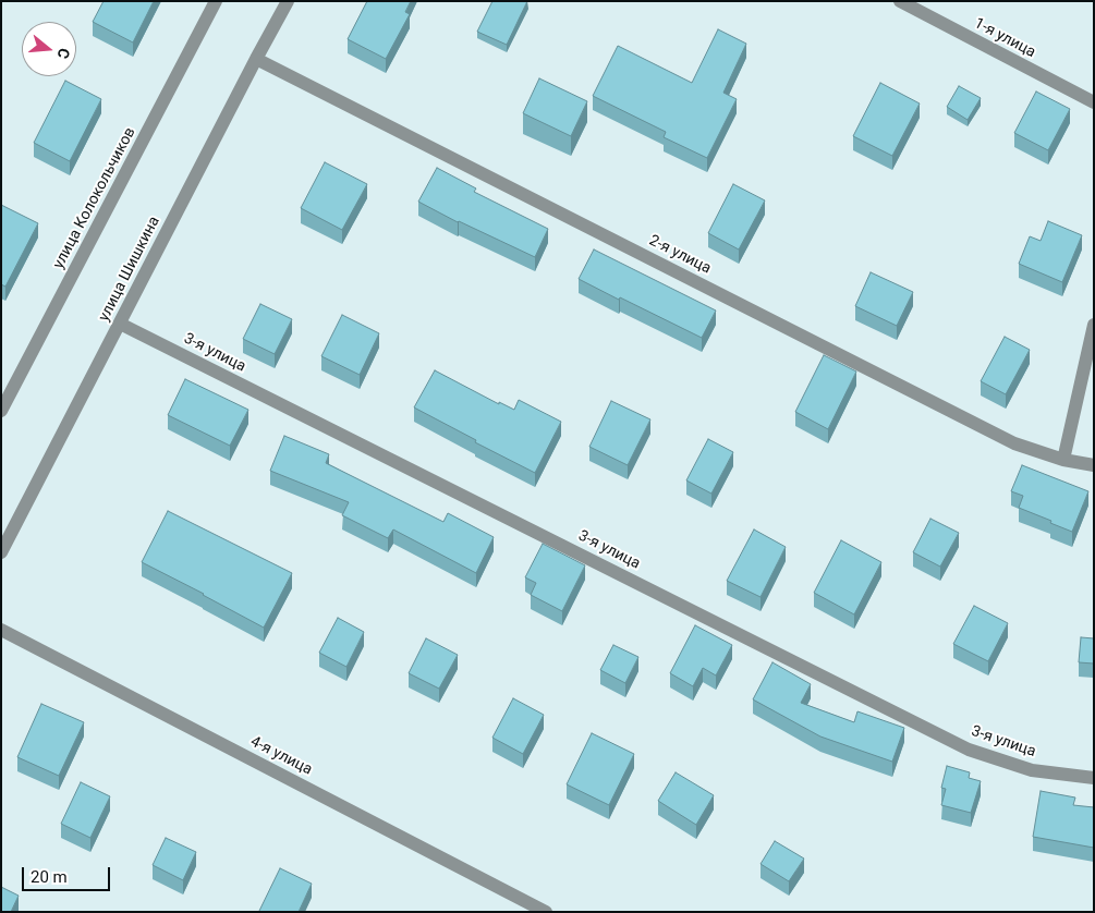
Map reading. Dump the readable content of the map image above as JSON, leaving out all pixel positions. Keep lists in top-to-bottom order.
{
  "streets": {
    "street": [
      "1-я улица",
      "улица Колокольчиков",
      "2-я улица",
      "улица Шишкина",
      "3-я улица",
      "4-я улица"
    ]
  },
  "crossings": [
    ["2-я улица", "улица Шишкина"],
    ["улица Шишкина", "3-я улица"]
  ],
  "scale_bar": "20 m",
  "north": "right"
}
